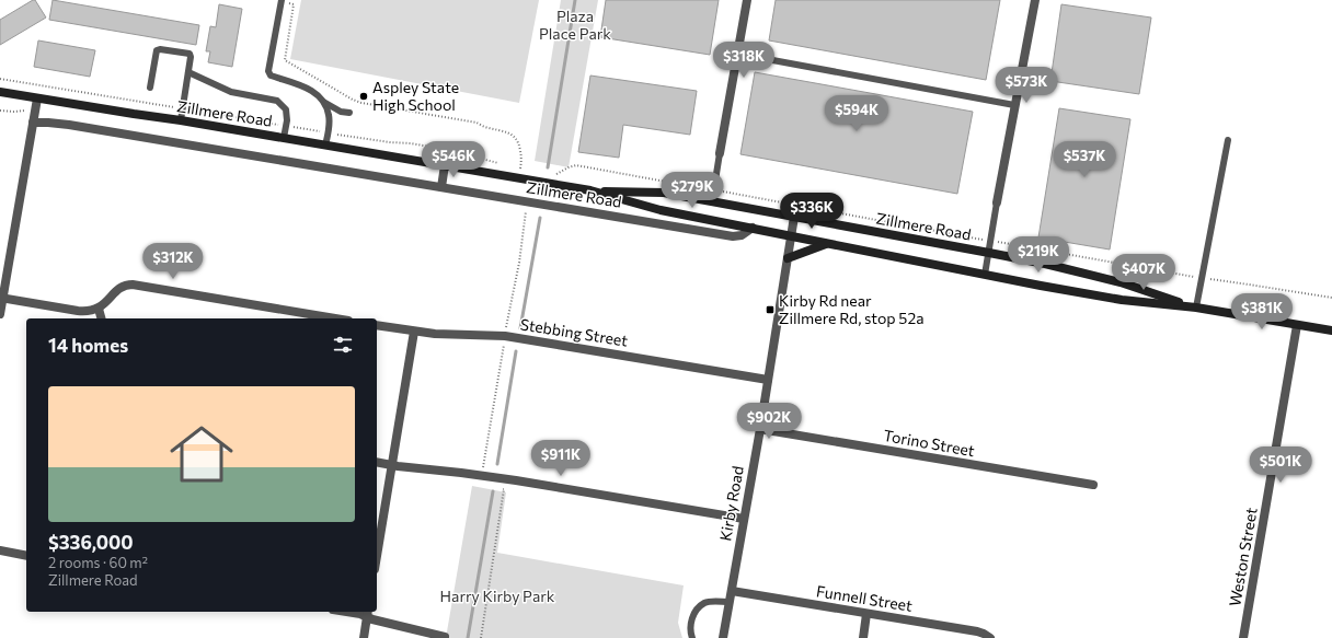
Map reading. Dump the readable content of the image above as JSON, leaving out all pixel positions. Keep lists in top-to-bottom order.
{
  "streets": {
    "main road": ["Zillmere Road"],
    "street": [
      "Stebbing Street",
      "Torino Street",
      "Kirby Road",
      "Weston Street",
      "Funnell Street"
    ]
  },
  "crossings": [
    ["Zillmere Road", "Kirby Road"],
    ["Zillmere Road", "Weston Street"],
    ["Stebbing Street", "Kirby Road"],
    ["Torino Street", "Kirby Road"],
    ["Kirby Road", "Funnell Street"]
  ],
  "parks": ["Plaza Place Park", "Harry Kirby Park"],
  "places": {
    "other": ["Aspley State High School"],
    "transit": ["Kirby Rd near Zillmere Rd, stop 52a"]
  },
  "page": {
    "price": [
      "$318K",
      "$573K",
      "$594K",
      "$546K",
      "$537K",
      "$279K",
      "$336K",
      "$219K",
      "$312K",
      "$407K",
      "$381K",
      "$902K",
      "$911K",
      "$501K"
    ],
    "heading": "14 homes",
    "list": [
      {
        "name": "$336,000",
        "note": "2 rooms · 60 m² · Zillmere Road"
      }
    ]
  }
}
